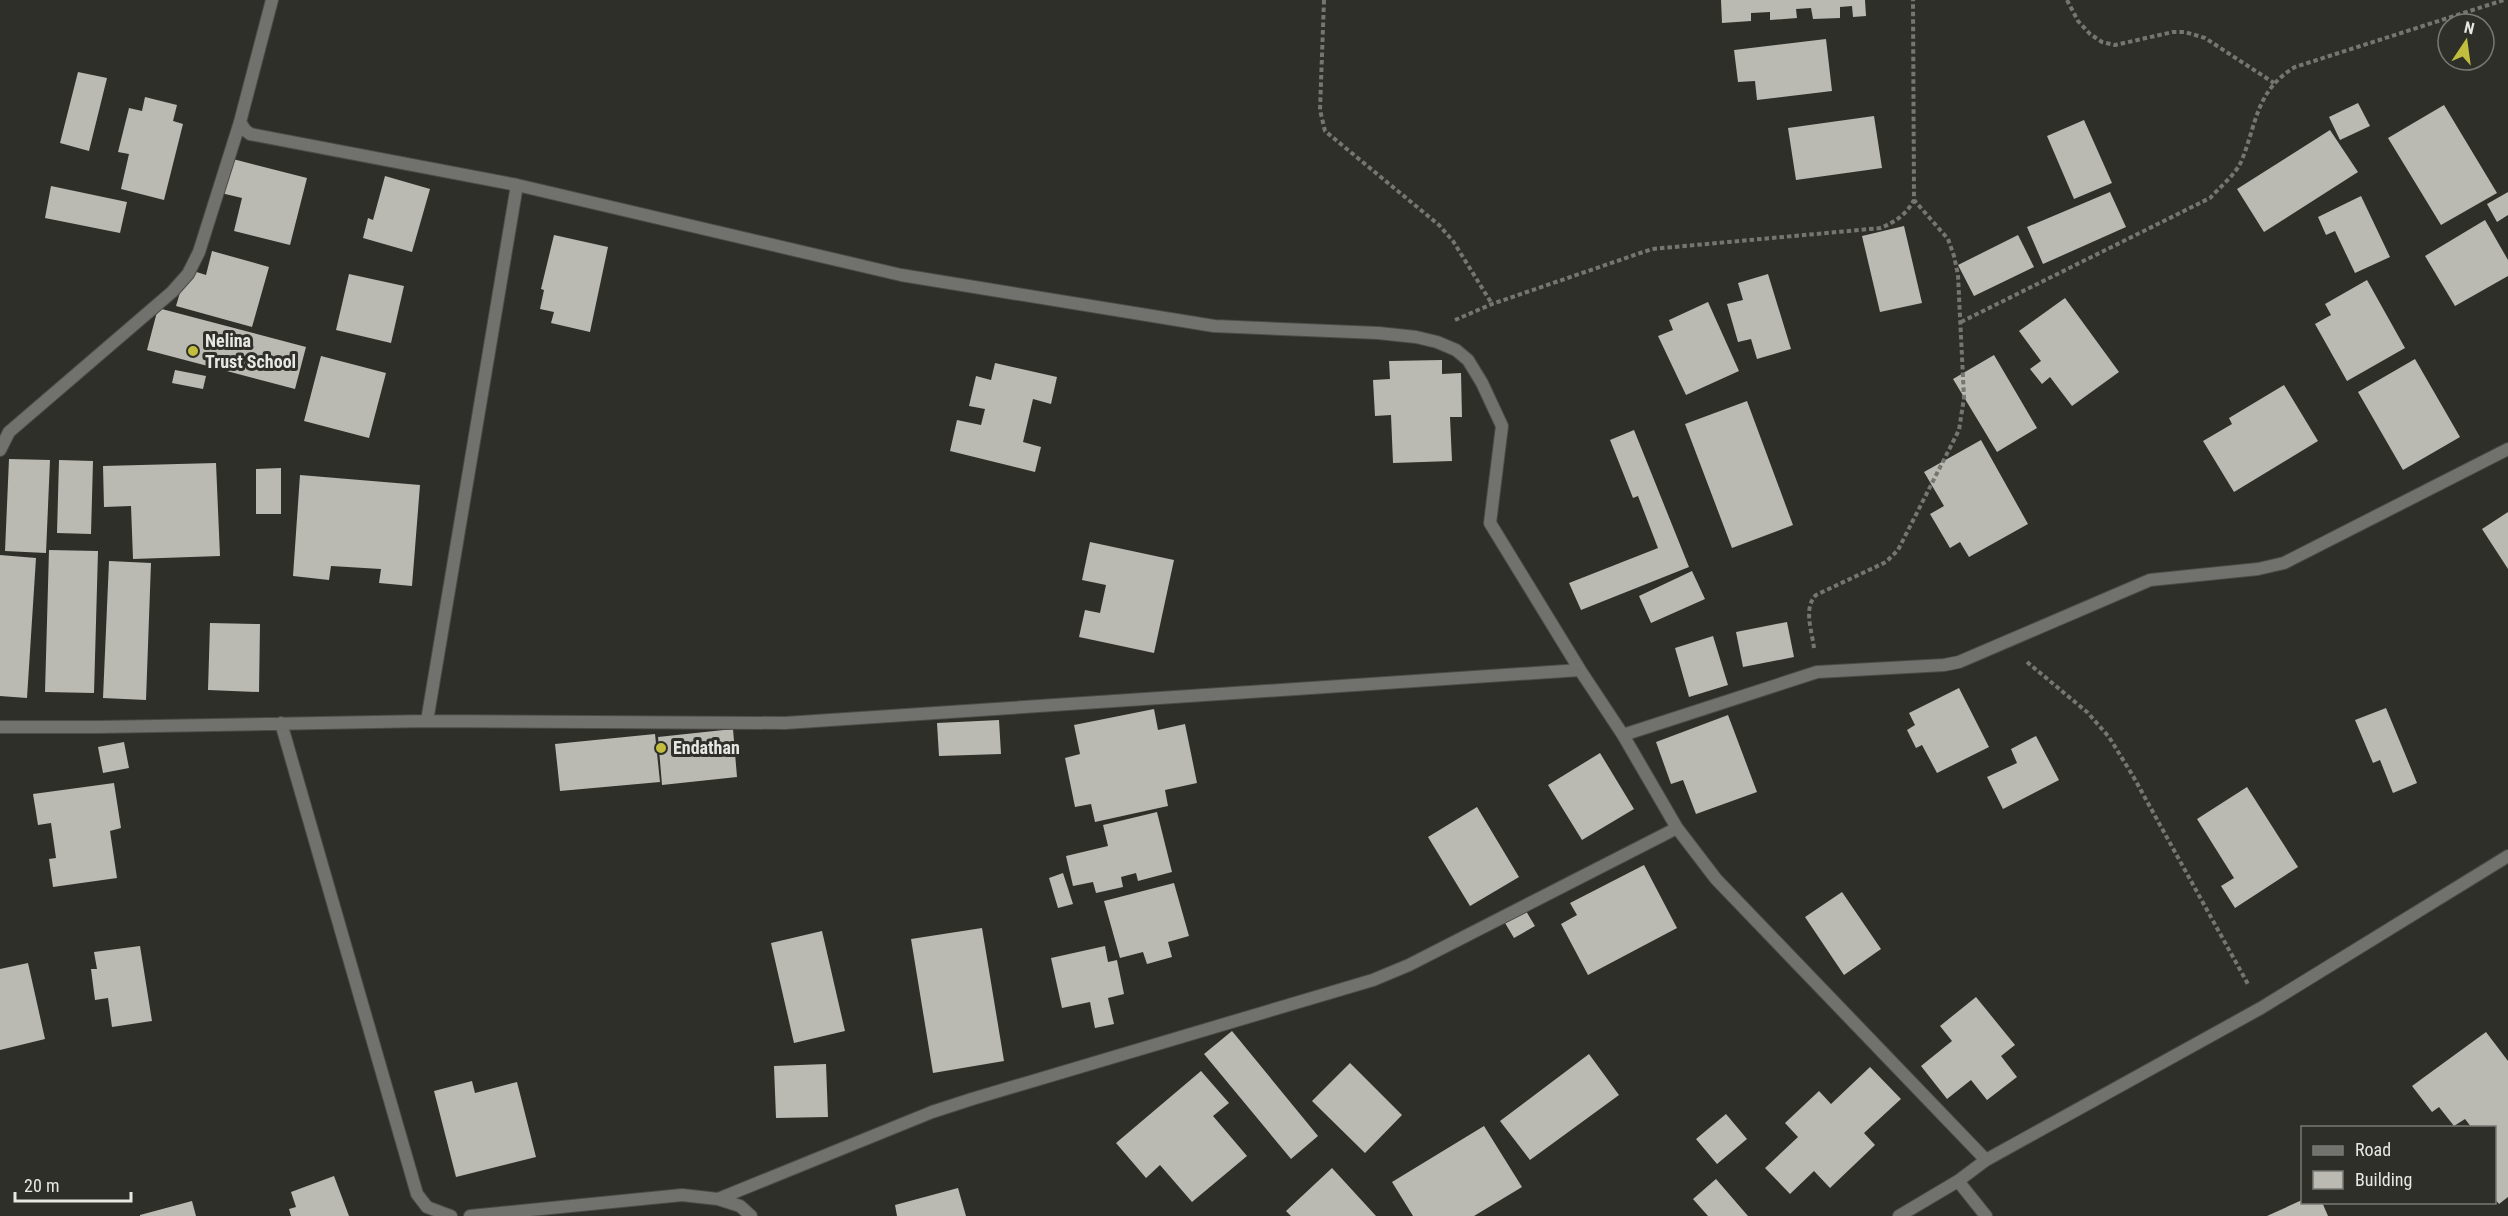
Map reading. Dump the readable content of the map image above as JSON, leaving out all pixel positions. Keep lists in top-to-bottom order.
{
  "places": ["Nelina Trust School", "Endathan"],
  "legend": ["Road", "Building"],
  "scale_bar": "20 m",
  "north": "top"
}
